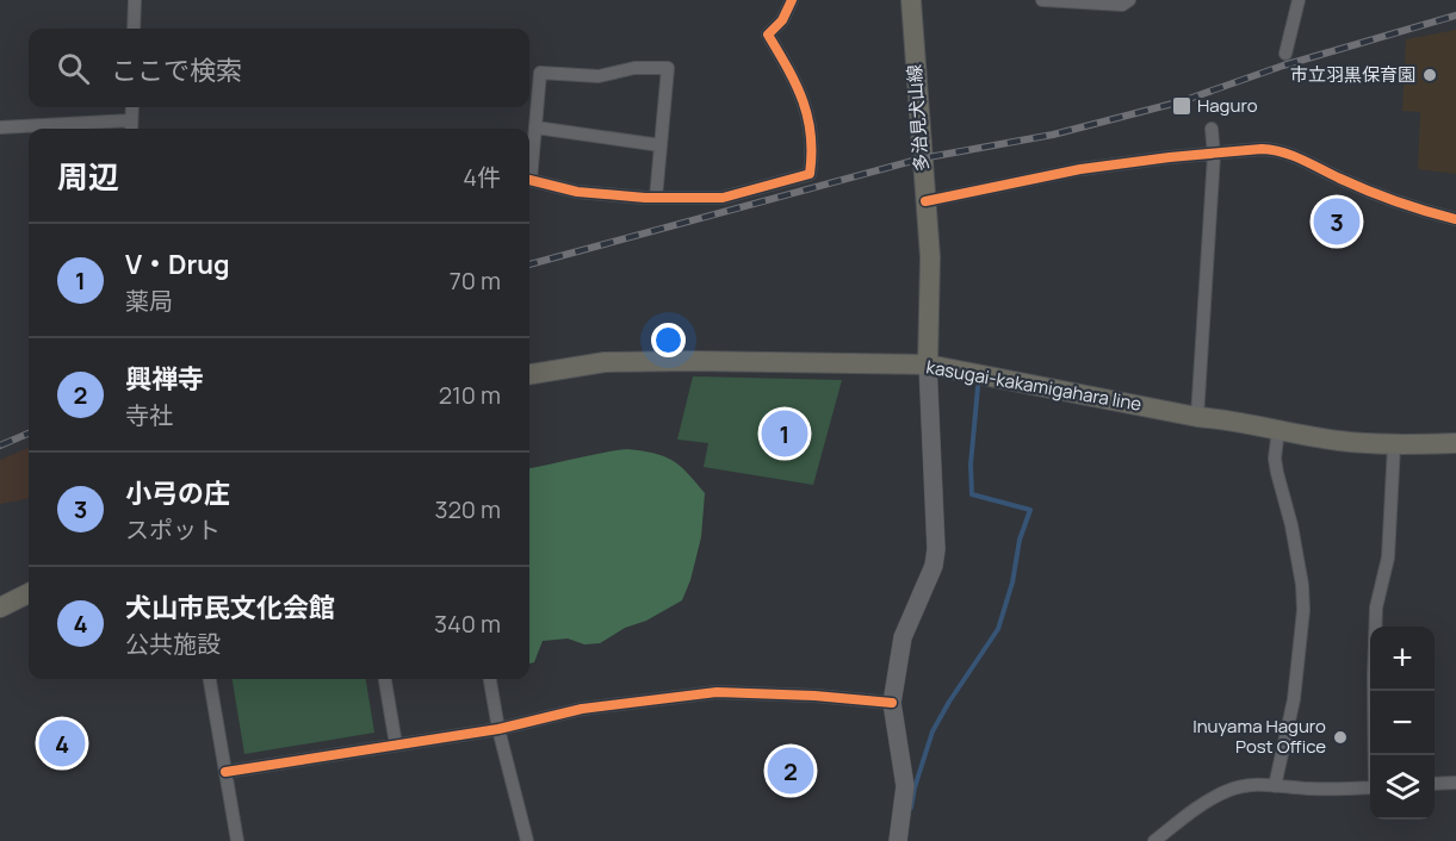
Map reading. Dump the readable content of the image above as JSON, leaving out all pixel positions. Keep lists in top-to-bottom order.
{
  "streets": {
    "main road": ["多治見犬山線", "kasugai-kakamigahara line"]
  },
  "crossings": [
    ["多治見犬山線", "kasugai-kakamigahara line"]
  ],
  "places": {
    "other": ["市立羽黒保育園", "Inuyama Haguro Post Office"],
    "transit": ["Haguro"]
  },
  "page": {
    "search": "ここで検索",
    "heading": ["周辺", "4件"],
    "pins": [
      "3",
      "1",
      "4",
      "2"
    ],
    "list": [
      {
        "mark": "1",
        "name": "V・Drug",
        "note": "薬局",
        "value": "70 m"
      },
      {
        "mark": "2",
        "name": "興禅寺",
        "note": "寺社",
        "value": "210 m"
      },
      {
        "mark": "3",
        "name": "小弓の庄",
        "note": "スポット",
        "value": "320 m"
      },
      {
        "mark": "4",
        "name": "犬山市民文化会館",
        "note": "公共施設",
        "value": "340 m"
      }
    ],
    "map_buttons": ["+", "−"]
  }
}
